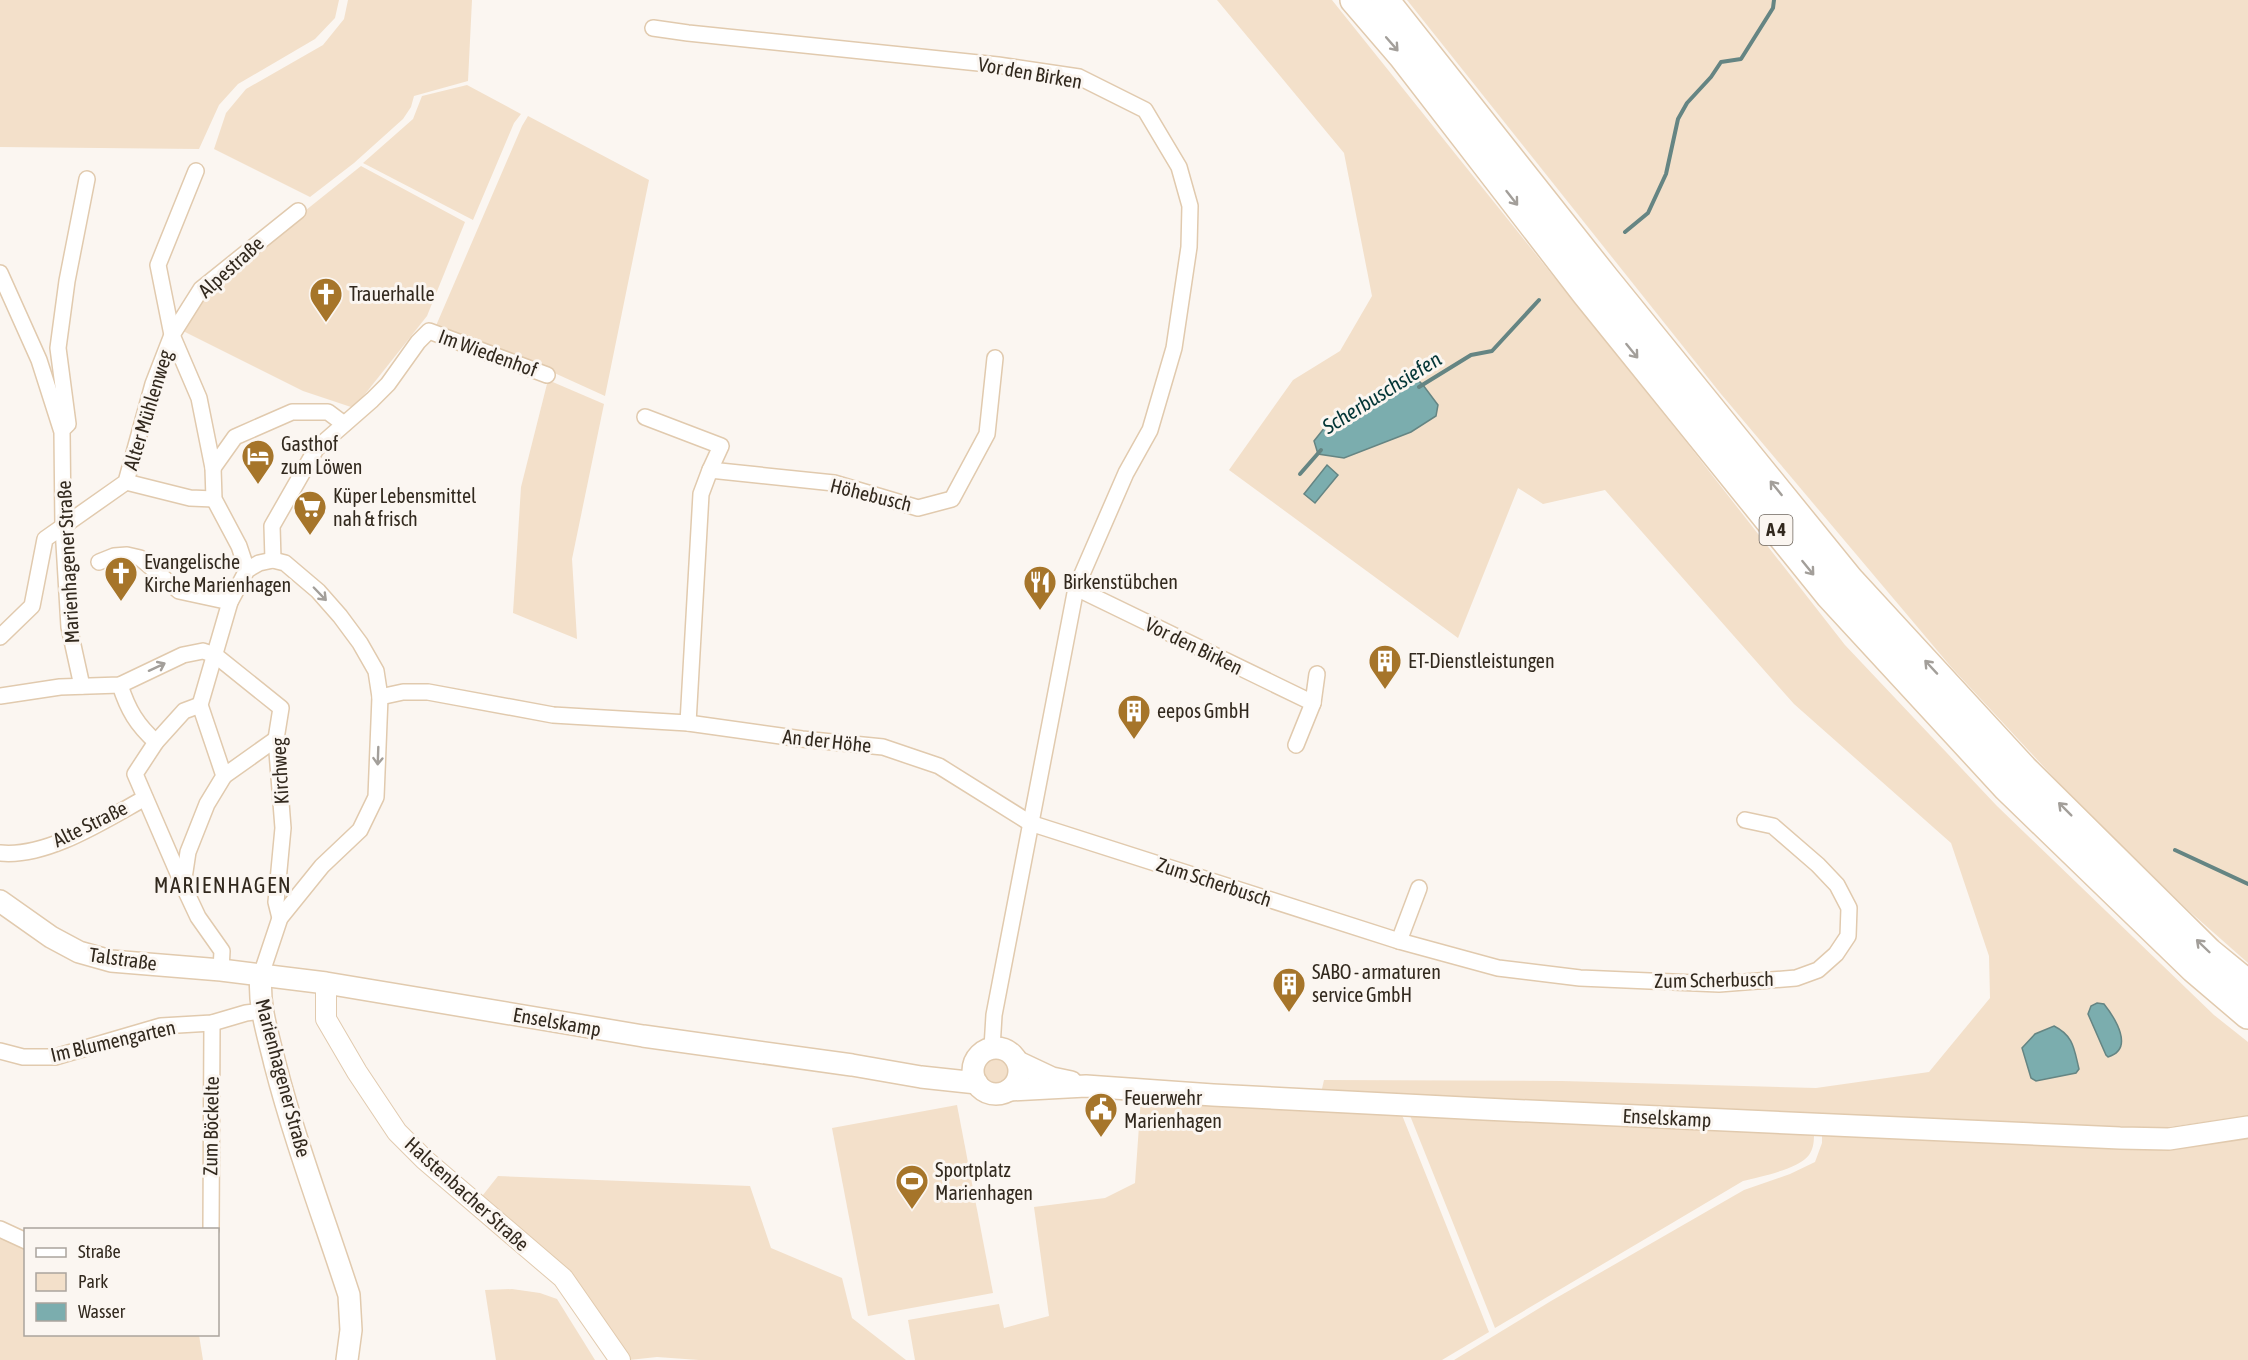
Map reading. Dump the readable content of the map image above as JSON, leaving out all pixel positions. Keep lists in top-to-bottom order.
{
  "streets": {
    "highway": ["A 4"],
    "main road": ["Marienhagener Straße", "Talstraße", "Enselskamp"],
    "street": [
      "Vor den Birken",
      "Alpestraße",
      "Im Wiedenhof",
      "Alter Mühlenweg",
      "Höhebusch",
      "An der Höhe",
      "Kirchweg",
      "Alte Straße",
      "Zum Scherbusch",
      "Im Blumengarten",
      "Zum Böckelte",
      "Halstenbacher Straße"
    ]
  },
  "crossings": [
    ["Vor den Birken", "An der Höhe"],
    ["Vor den Birken", "Zum Scherbusch"],
    ["Alpestraße", "Alter Mühlenweg"],
    ["Im Wiedenhof", "Marienhagener Straße"],
    ["Alter Mühlenweg", "Marienhagener Straße"],
    ["Alter Mühlenweg", "Kirchweg"],
    ["Marienhagener Straße", "An der Höhe"],
    ["Marienhagener Straße", "Kirchweg"],
    ["Marienhagener Straße", "Talstraße"],
    ["Marienhagener Straße", "Enselskamp"],
    ["Marienhagener Straße", "Im Blumengarten"],
    ["An der Höhe", "Zum Scherbusch"],
    ["Talstraße", "Enselskamp"],
    ["Enselskamp", "Halstenbacher Straße"],
    ["Im Blumengarten", "Zum Böckelte"]
  ],
  "districts": ["MARIENHAGEN"],
  "water": ["Scherbuschsiefen"],
  "places": {
    "church": ["Trauerhalle", "Evangelische Kirche Marienhagen"],
    "hotel": ["Gasthof zum Löwen"],
    "supermarket": ["Küper Lebensmittel nah & frisch"],
    "restaurant": ["Birkenstübchen"],
    "building": ["ET-Dienstleistungen", "eepos GmbH", "SABO - armaturen service GmbH"],
    "public building": ["Feuerwehr Marienhagen"],
    "sports": ["Sportplatz Marienhagen"]
  },
  "legend": ["Straße", "Park", "Wasser"]
}
